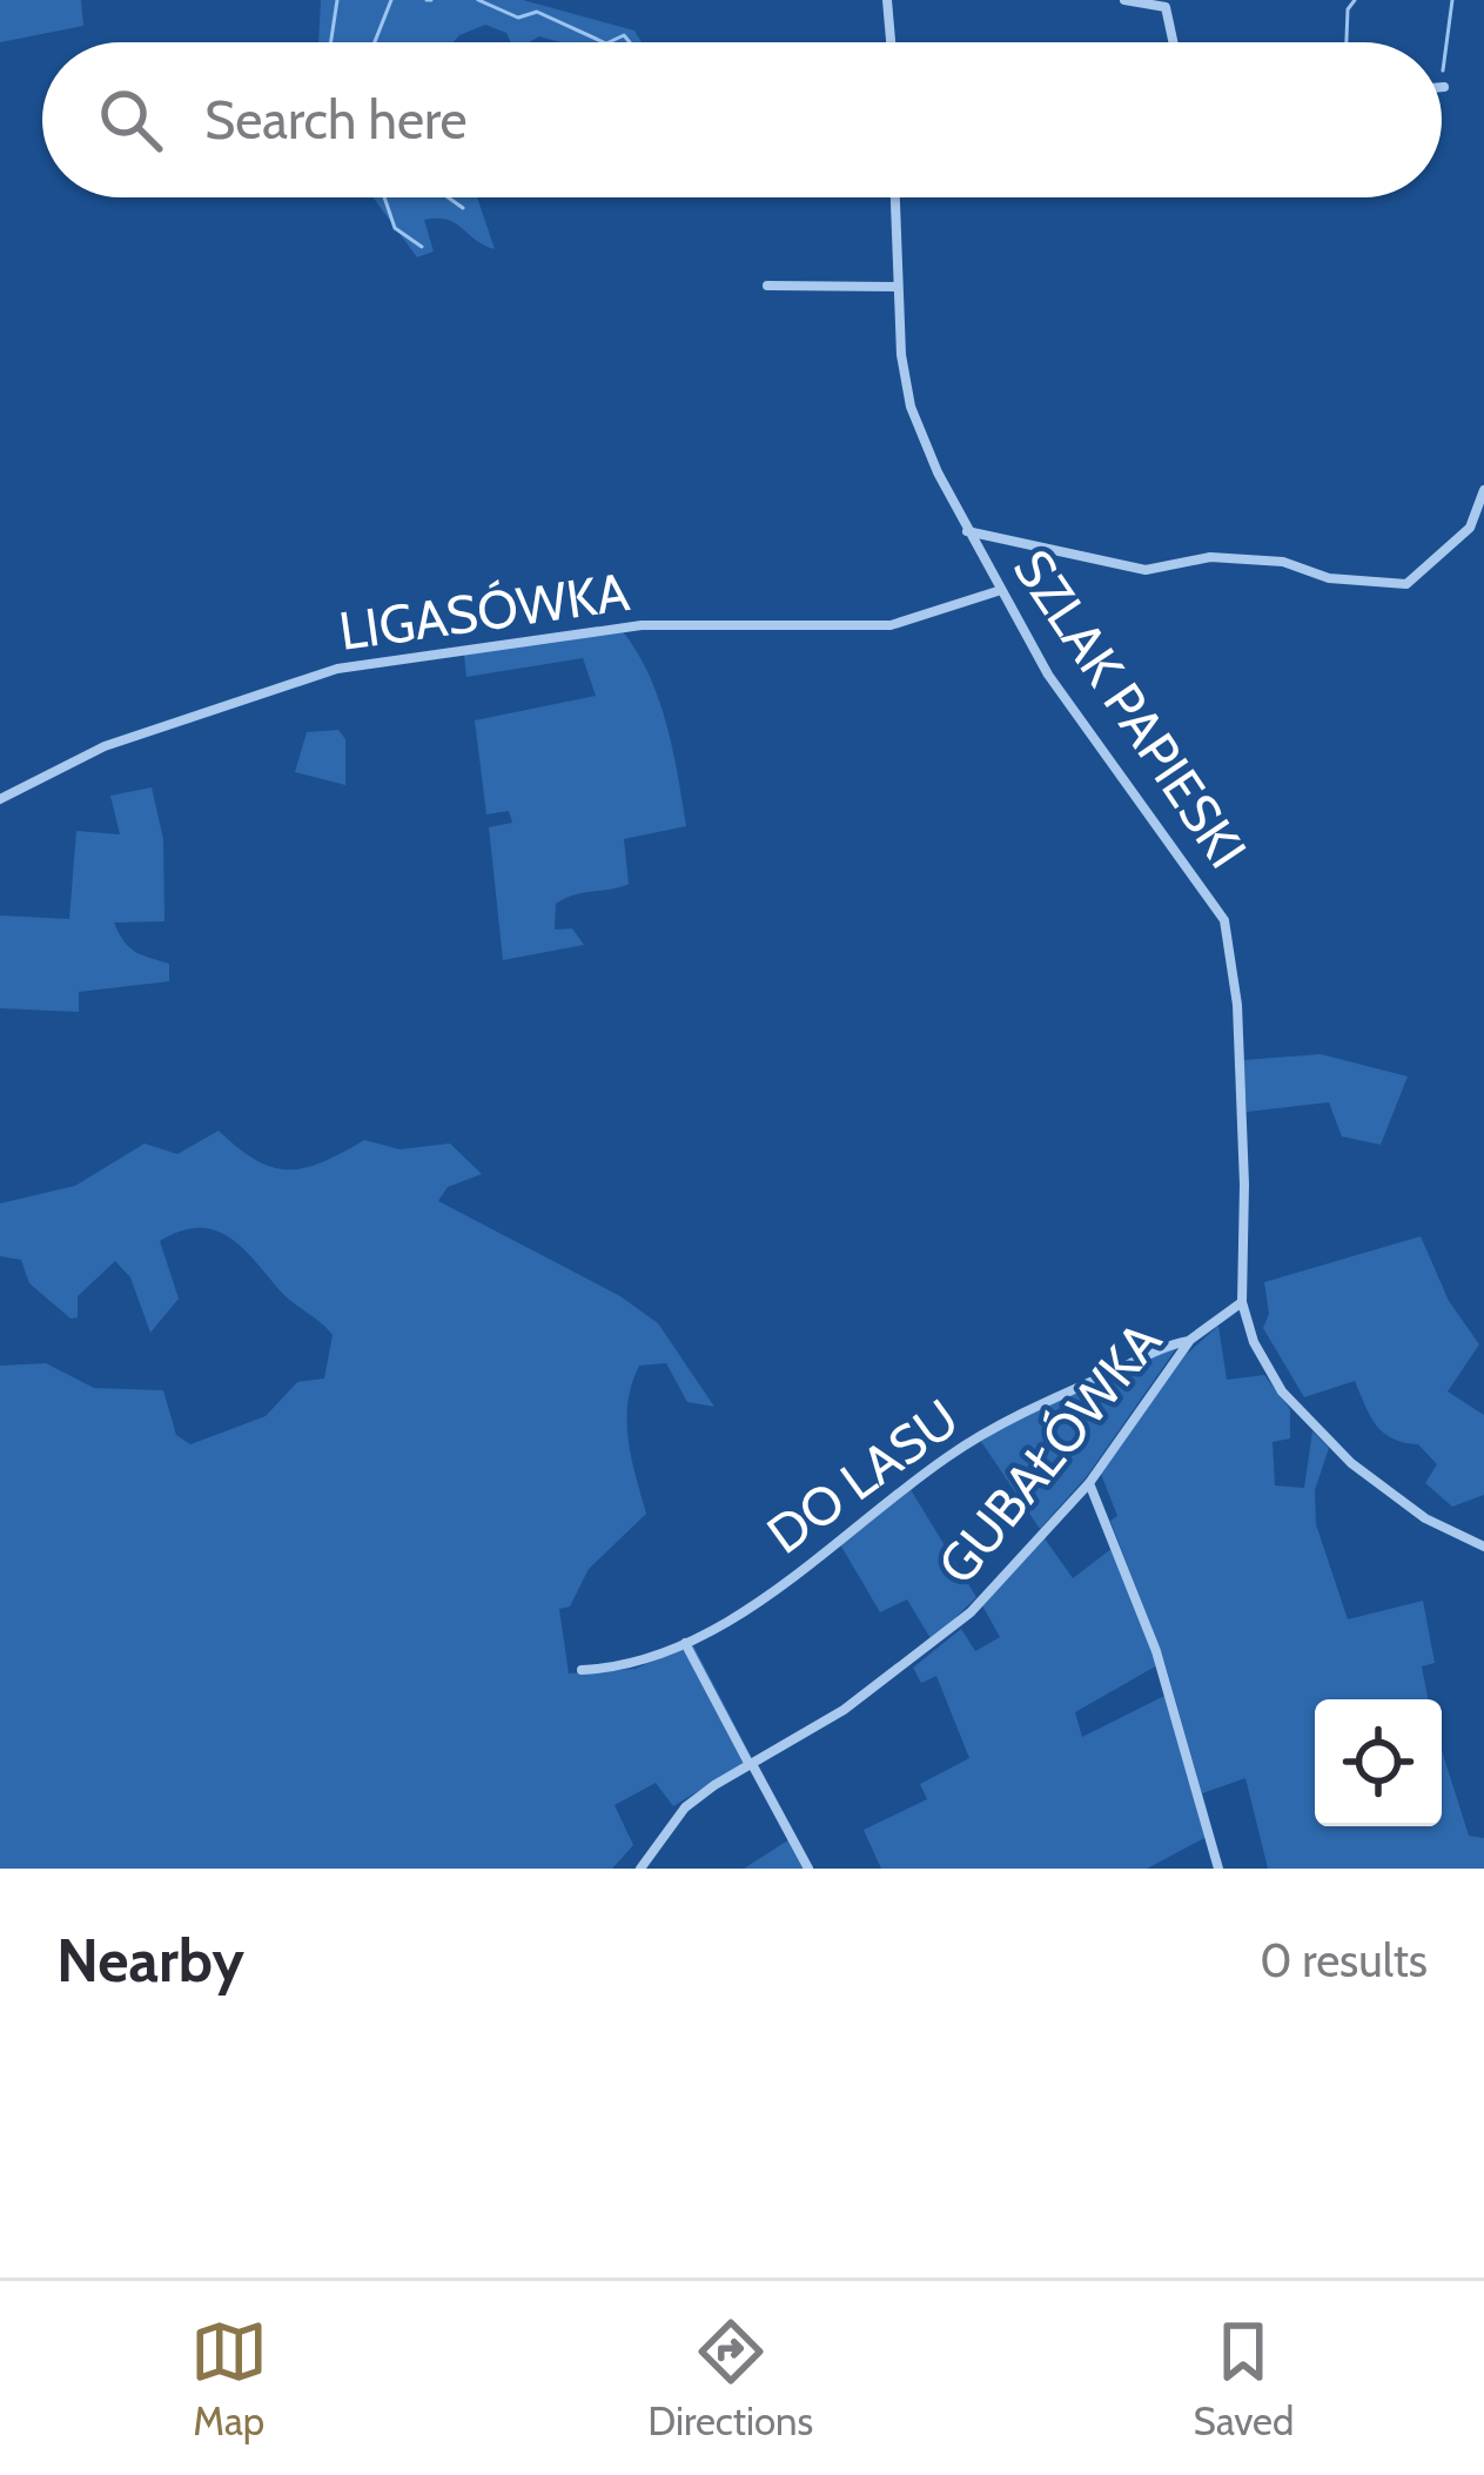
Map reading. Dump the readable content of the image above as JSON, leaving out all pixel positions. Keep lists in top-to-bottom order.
{
  "streets": {
    "street": [
      "LIGASÓWKA",
      "SZLAK PAPIESKI",
      "GUBAŁÓWKA",
      "DO LASU"
    ]
  },
  "crossings": [
    ["LIGASÓWKA", "SZLAK PAPIESKI"],
    ["SZLAK PAPIESKI", "GUBAŁÓWKA"],
    ["GUBAŁÓWKA", "DO LASU"]
  ],
  "page": {
    "search": "Search here",
    "heading": ["Nearby", "0 results"],
    "nav": ["Map", "Directions", "Saved"]
  }
}
